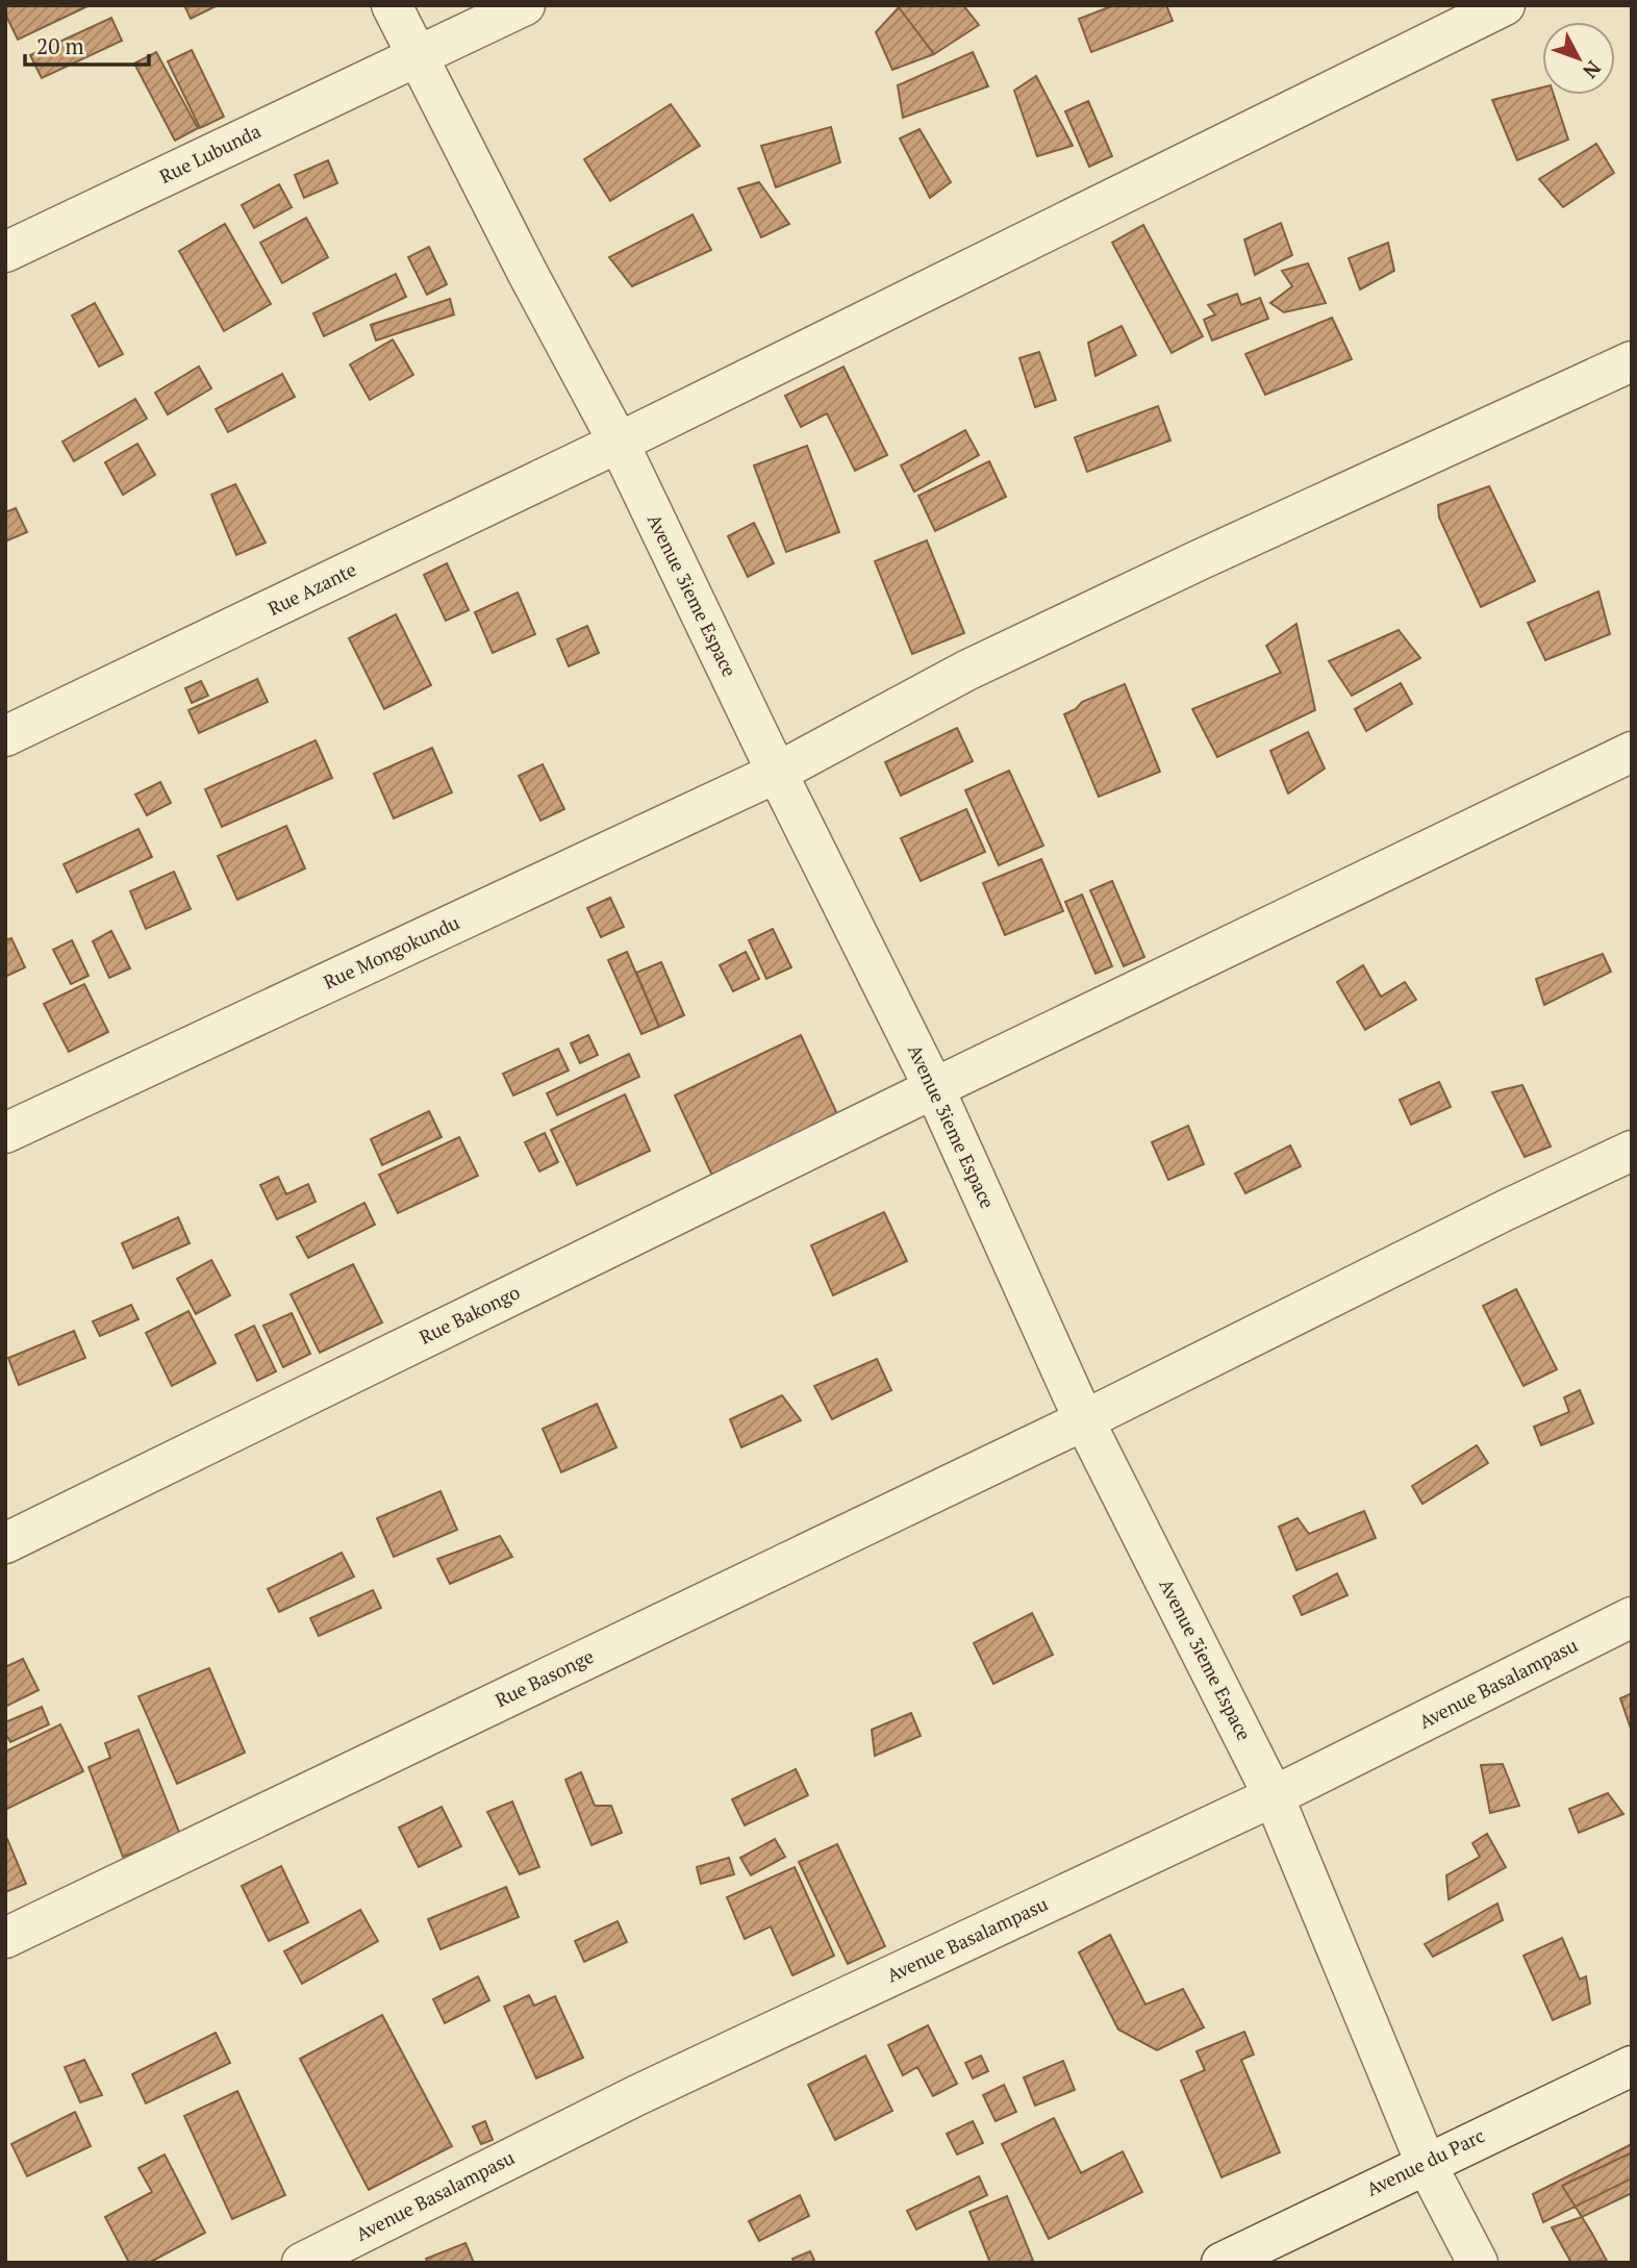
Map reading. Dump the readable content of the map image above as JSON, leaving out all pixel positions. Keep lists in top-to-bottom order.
{
  "streets": {
    "street": [
      "Rue Lubunda",
      "Rue Azante",
      "Avenue 3ieme Espace",
      "Rue Mongokundu",
      "Rue Bakongo",
      "Rue Basonge",
      "Avenue Basalampasu",
      "Avenue du Parc"
    ]
  },
  "crossings": [
    ["Rue Lubunda", "Avenue 3ieme Espace"],
    ["Rue Azante", "Avenue 3ieme Espace"],
    ["Avenue 3ieme Espace", "Rue Mongokundu"],
    ["Avenue 3ieme Espace", "Rue Bakongo"],
    ["Avenue 3ieme Espace", "Rue Basonge"],
    ["Avenue 3ieme Espace", "Avenue Basalampasu"],
    ["Avenue 3ieme Espace", "Avenue du Parc"]
  ],
  "scale_bar": "20 m",
  "north": "bottom right"
}
